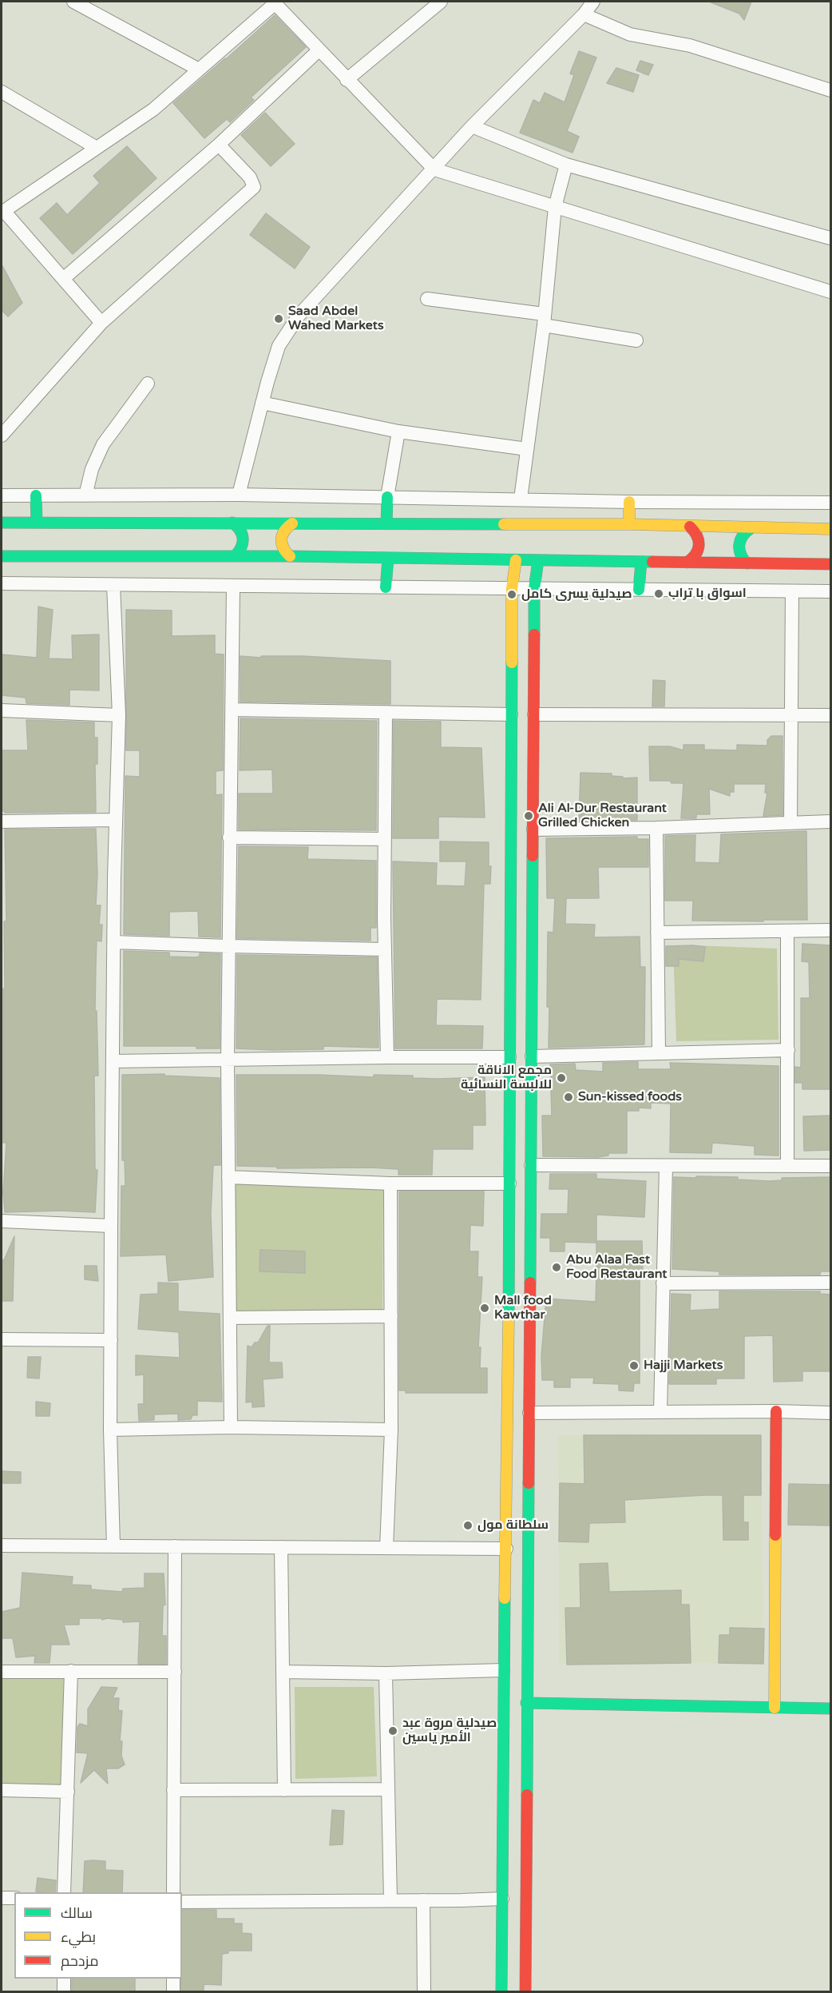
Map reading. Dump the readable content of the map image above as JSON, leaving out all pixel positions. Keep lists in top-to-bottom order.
{
  "places": [
    "Saad Abdel Wahed Markets",
    "اسواق با تراب",
    "صيدلية يسرى كامل",
    "Ali Al-Dur Restaurant Grilled Chicken",
    "مجمع الاناقة للالبسة النسائية",
    "Sun-kissed foods",
    "Abu Alaa Fast Food Restaurant",
    "Mall food Kawthar",
    "Hajji Markets",
    "سلطانة مول",
    "صيدلية مروة عبد الأمير ياسين"
  ],
  "legend": ["سالك", "بطيء", "مزدحم"]
}
